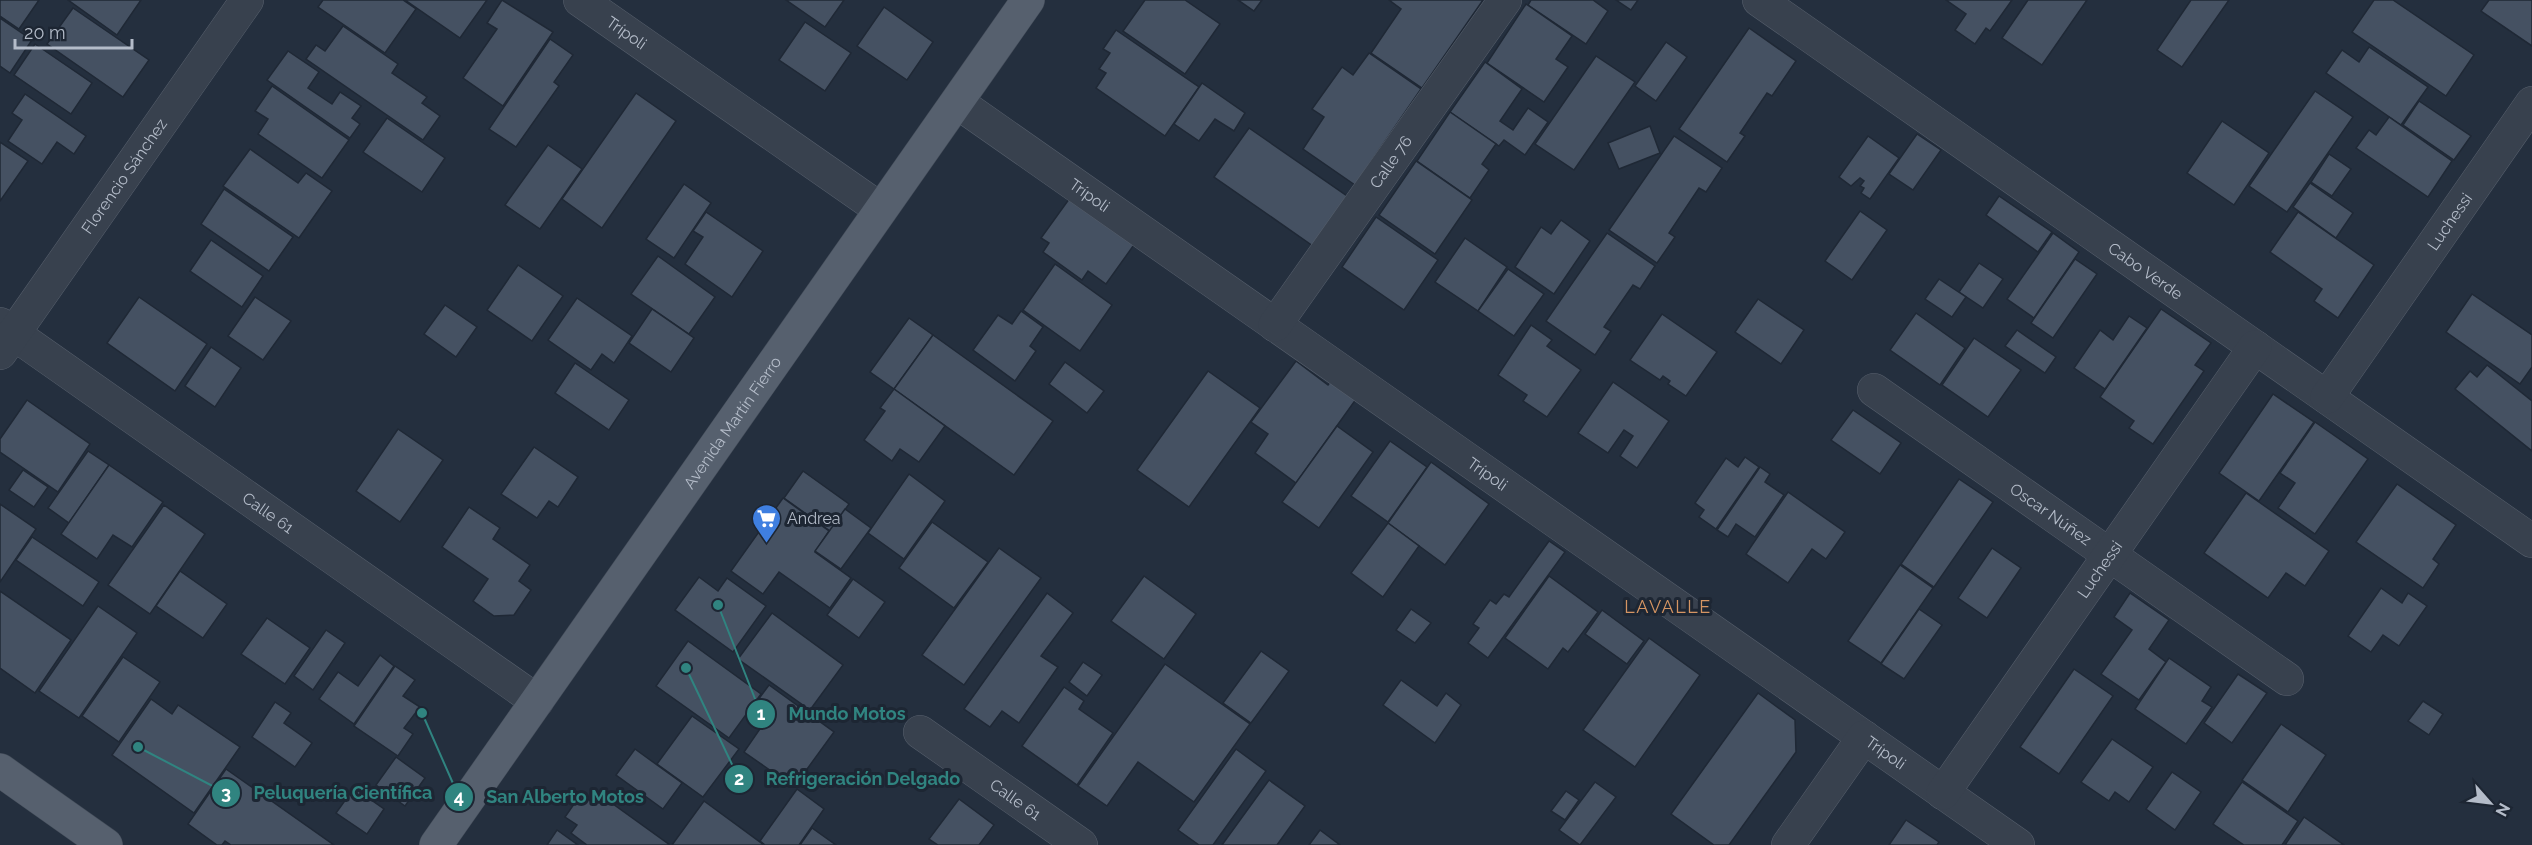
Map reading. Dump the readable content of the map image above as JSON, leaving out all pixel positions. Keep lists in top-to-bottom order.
{
  "streets": {
    "main road": ["Avenida Martín Fierro"],
    "street": [
      "Trípoli",
      "Calle 76",
      "Florencio Sánchez",
      "Luchessi",
      "Cabo Verde",
      "Calle 61",
      "Oscar Núñez"
    ]
  },
  "crossings": [
    ["Trípoli", "Calle 76"],
    ["Trípoli", "Luchessi"],
    ["Trípoli", "Avenida Martín Fierro"],
    ["Florencio Sánchez", "Calle 61"],
    ["Luchessi", "Cabo Verde"],
    ["Luchessi", "Oscar Núñez"],
    ["Avenida Martín Fierro", "Calle 61"]
  ],
  "districts": ["LAVALLE"],
  "places": {
    "supermarket": ["Andrea"],
    "other": [
      "Mundo Motos",
      "Refrigeración Delgado",
      "San Alberto Motos",
      "Peluquería Científica"
    ]
  },
  "scale_bar": "20 m",
  "north": "bottom right"
}
